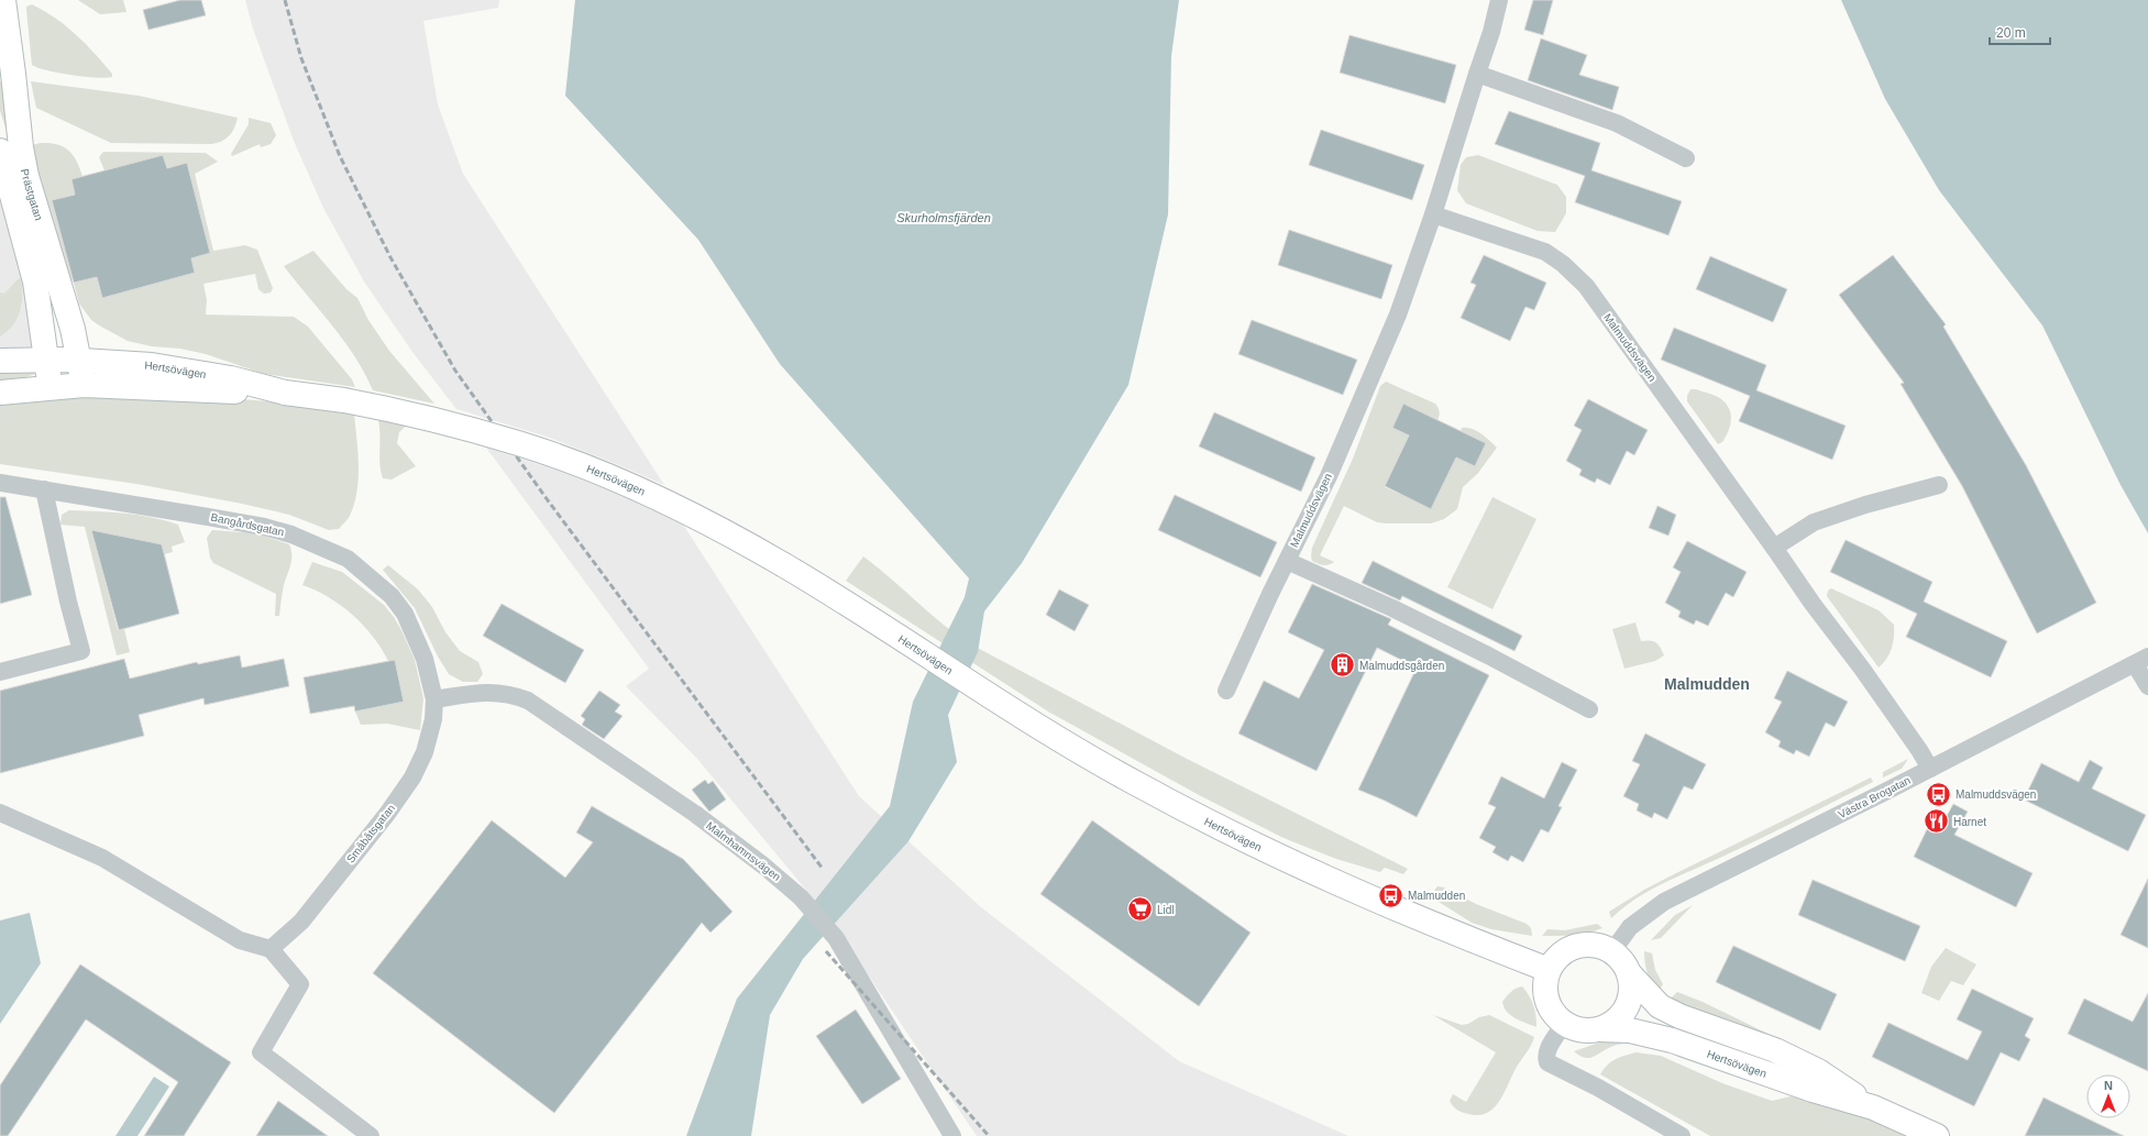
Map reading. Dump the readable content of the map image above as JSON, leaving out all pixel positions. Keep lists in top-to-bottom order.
{
  "streets": {
    "main road": ["Prästgatan", "Hertsövägen"],
    "street": [
      "Malmuddsvägen",
      "Bangårdsgatan",
      "Västra Brogatan",
      "Småbåtsgatan",
      "Malmhamnsvägen"
    ]
  },
  "crossings": [
    ["Prästgatan", "Hertsövägen"],
    ["Malmuddsvägen", "Västra Brogatan"],
    ["Hertsövägen", "Västra Brogatan"],
    ["Bangårdsgatan", "Småbåtsgatan"],
    ["Bangårdsgatan", "Malmhamnsvägen"],
    ["Småbåtsgatan", "Malmhamnsvägen"]
  ],
  "districts": ["Malmudden"],
  "water": ["Skurholmsfjärden"],
  "places": {
    "building": ["Malmuddsgården"],
    "bus stop": ["Malmuddsvägen", "Malmudden"],
    "restaurant": ["Harnet"],
    "supermarket": ["Lidl"]
  },
  "scale_bar": "20 m",
  "north": "top"
}
